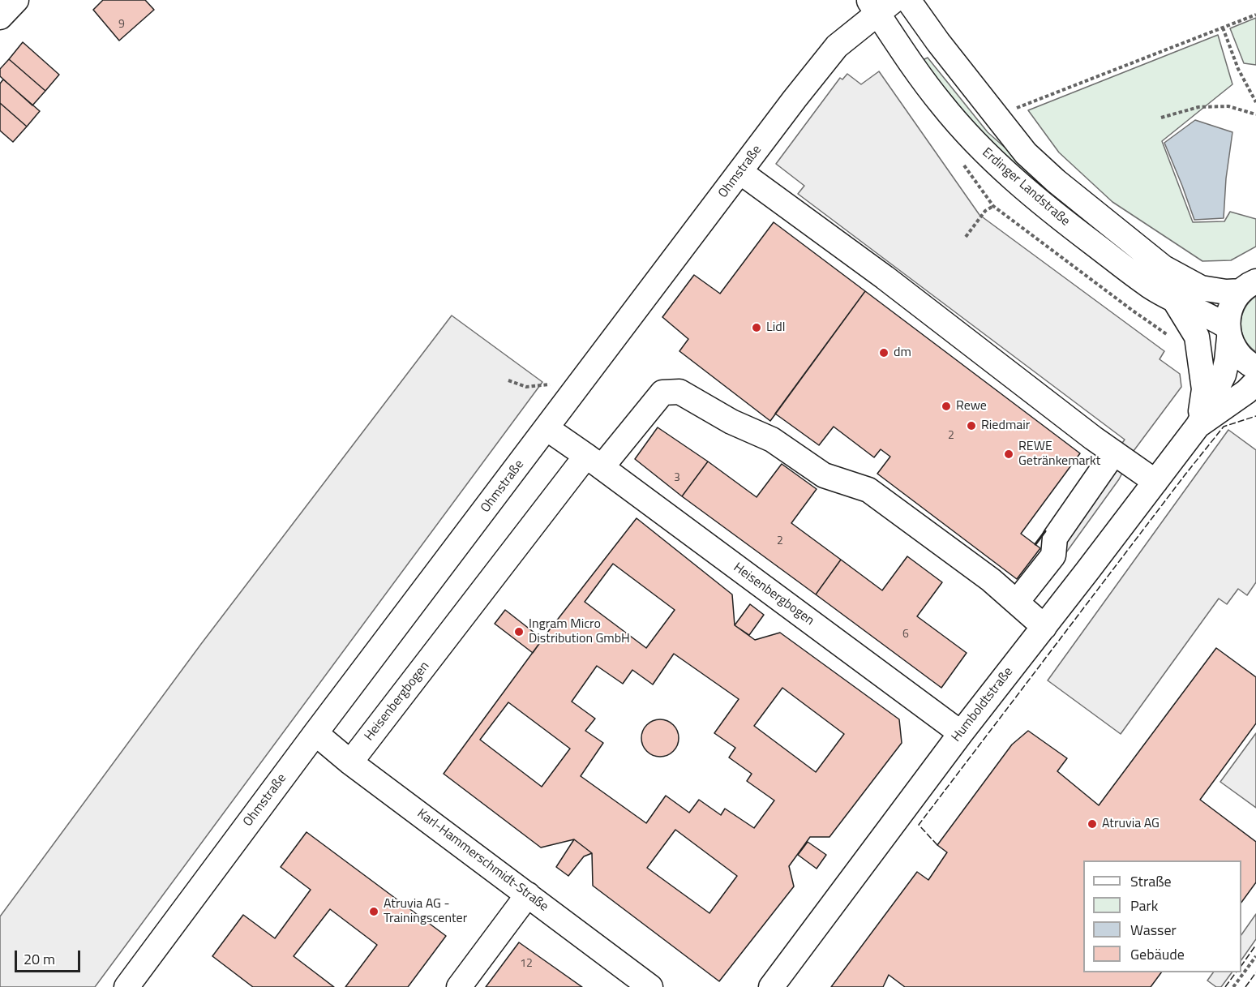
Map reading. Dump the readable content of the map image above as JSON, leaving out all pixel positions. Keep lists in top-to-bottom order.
{
  "streets": {
    "street": [
      "Ohmstraße",
      "Erdinger Landstraße",
      "Heisenbergbogen",
      "Humboldtstraße",
      "Karl-Hammerschmidt-Straße"
    ]
  },
  "crossings": [
    ["Ohmstraße", "Erdinger Landstraße"],
    ["Ohmstraße", "Heisenbergbogen"],
    ["Ohmstraße", "Karl-Hammerschmidt-Straße"],
    ["Erdinger Landstraße", "Humboldtstraße"],
    ["Heisenbergbogen", "Humboldtstraße"],
    ["Heisenbergbogen", "Karl-Hammerschmidt-Straße"]
  ],
  "places": [
    "Lidl",
    "dm",
    "Rewe",
    "Riedmair",
    "REWE Getränkemarkt",
    "Ingram Micro Distribution GmbH",
    "Atruvia AG",
    "Atruvia AG - Trainingscenter"
  ],
  "house_numbers": [
    "9",
    "2",
    "3",
    "2",
    "6",
    "12"
  ],
  "legend": [
    "Straße",
    "Park",
    "Wasser",
    "Gebäude"
  ],
  "scale_bar": "20 m"
}
